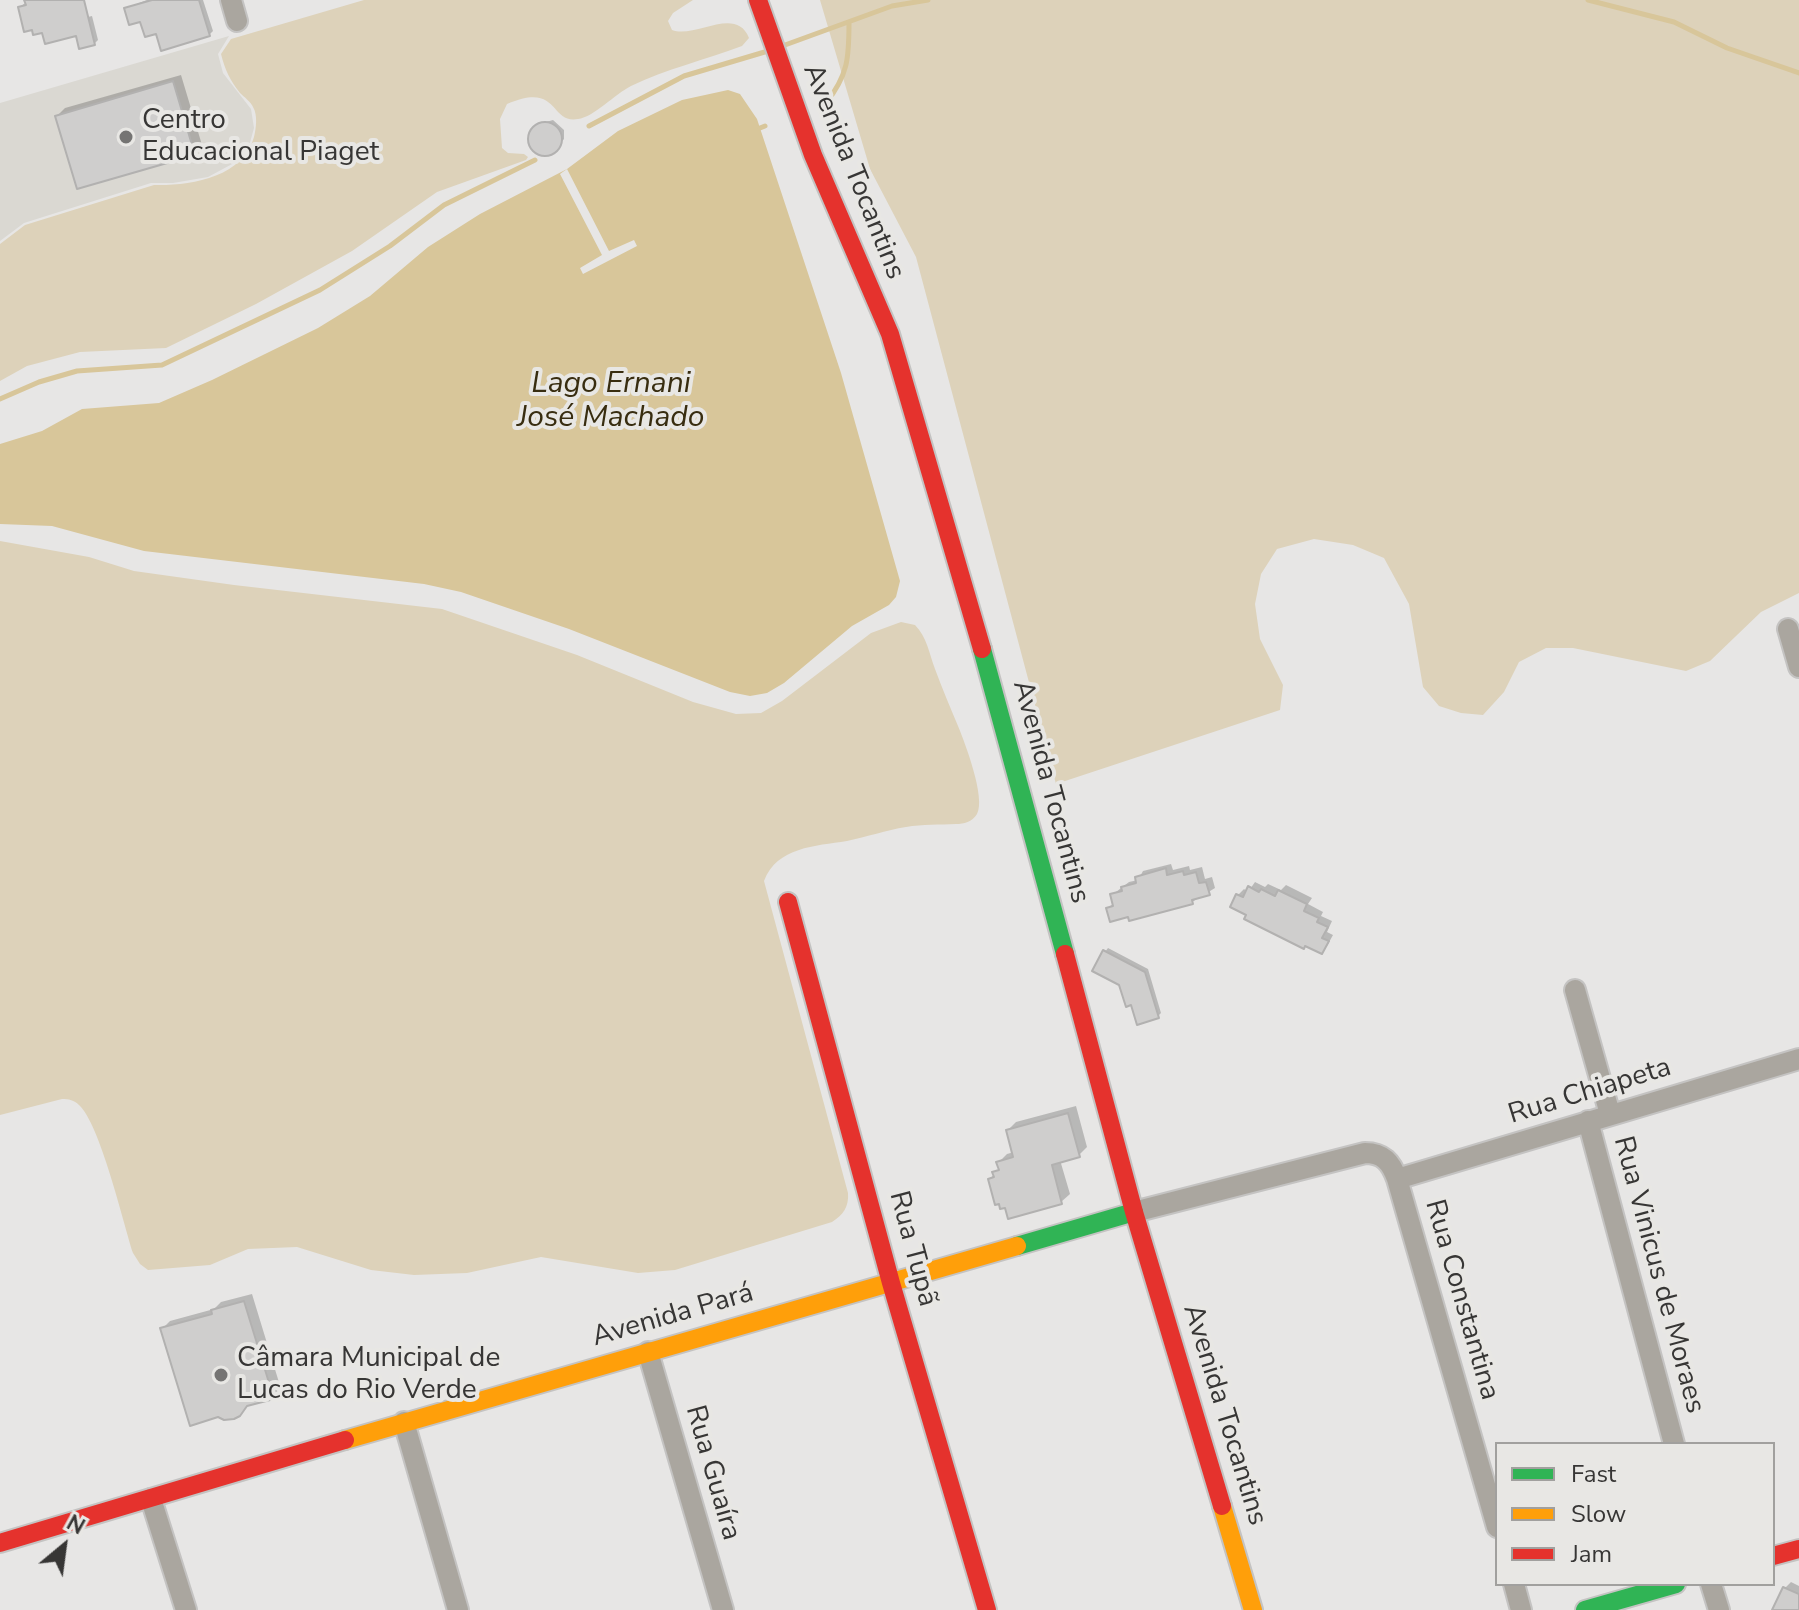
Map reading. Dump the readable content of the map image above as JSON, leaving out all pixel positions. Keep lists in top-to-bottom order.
{
  "streets": {
    "street": [
      "Avenida Tocantins",
      "Rua Chiapeta",
      "Rua Tupã",
      "Rua Vinicus de Moraes",
      "Rua Constantina",
      "Avenida Pará",
      "Rua Guaíra"
    ]
  },
  "crossings": [
    ["Avenida Tocantins", "Avenida Pará"],
    ["Rua Chiapeta", "Rua Vinicus de Moraes"],
    ["Rua Chiapeta", "Rua Constantina"],
    ["Rua Tupã", "Avenida Pará"],
    ["Rua Constantina", "Avenida Pará"],
    ["Avenida Pará", "Rua Guaíra"]
  ],
  "water": ["Lago Ernani José Machado"],
  "places": ["Centro Educacional Piaget", "Câmara Municipal de Lucas do Rio Verde"],
  "legend": ["Fast", "Slow", "Jam"],
  "north": "top right"
}
